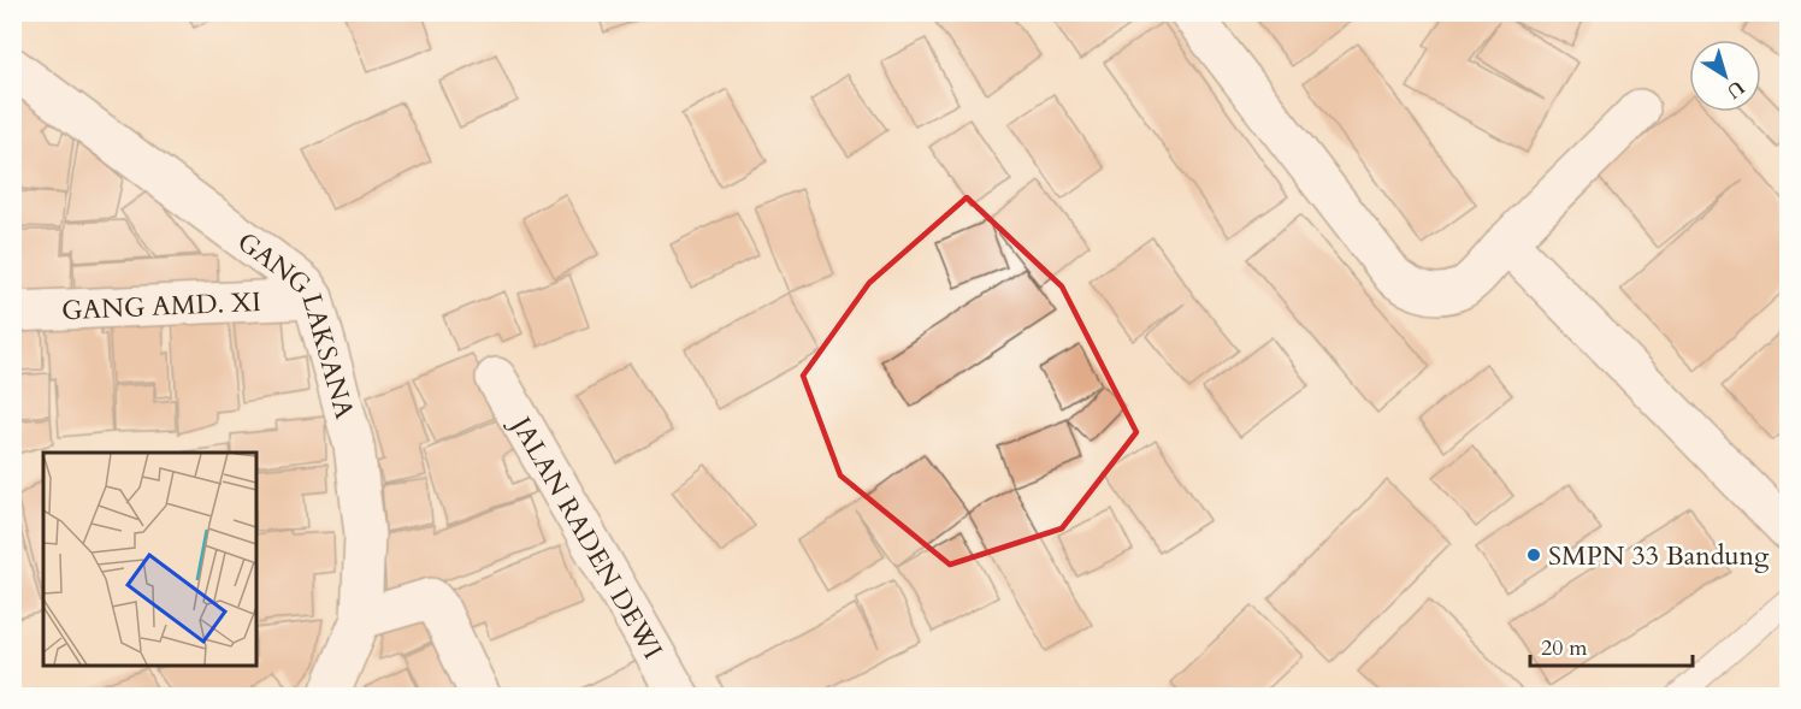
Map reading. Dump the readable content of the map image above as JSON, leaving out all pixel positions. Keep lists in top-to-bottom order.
{
  "streets": {
    "street": ["GANG AMD. XI", "GANG LAKSANA", "JALAN RADEN DEWI"]
  },
  "crossings": [
    ["GANG AMD. XI", "GANG LAKSANA"]
  ],
  "places": ["SMPN 33 Bandung"],
  "scale_bar": "20 m",
  "north": "bottom right"
}
